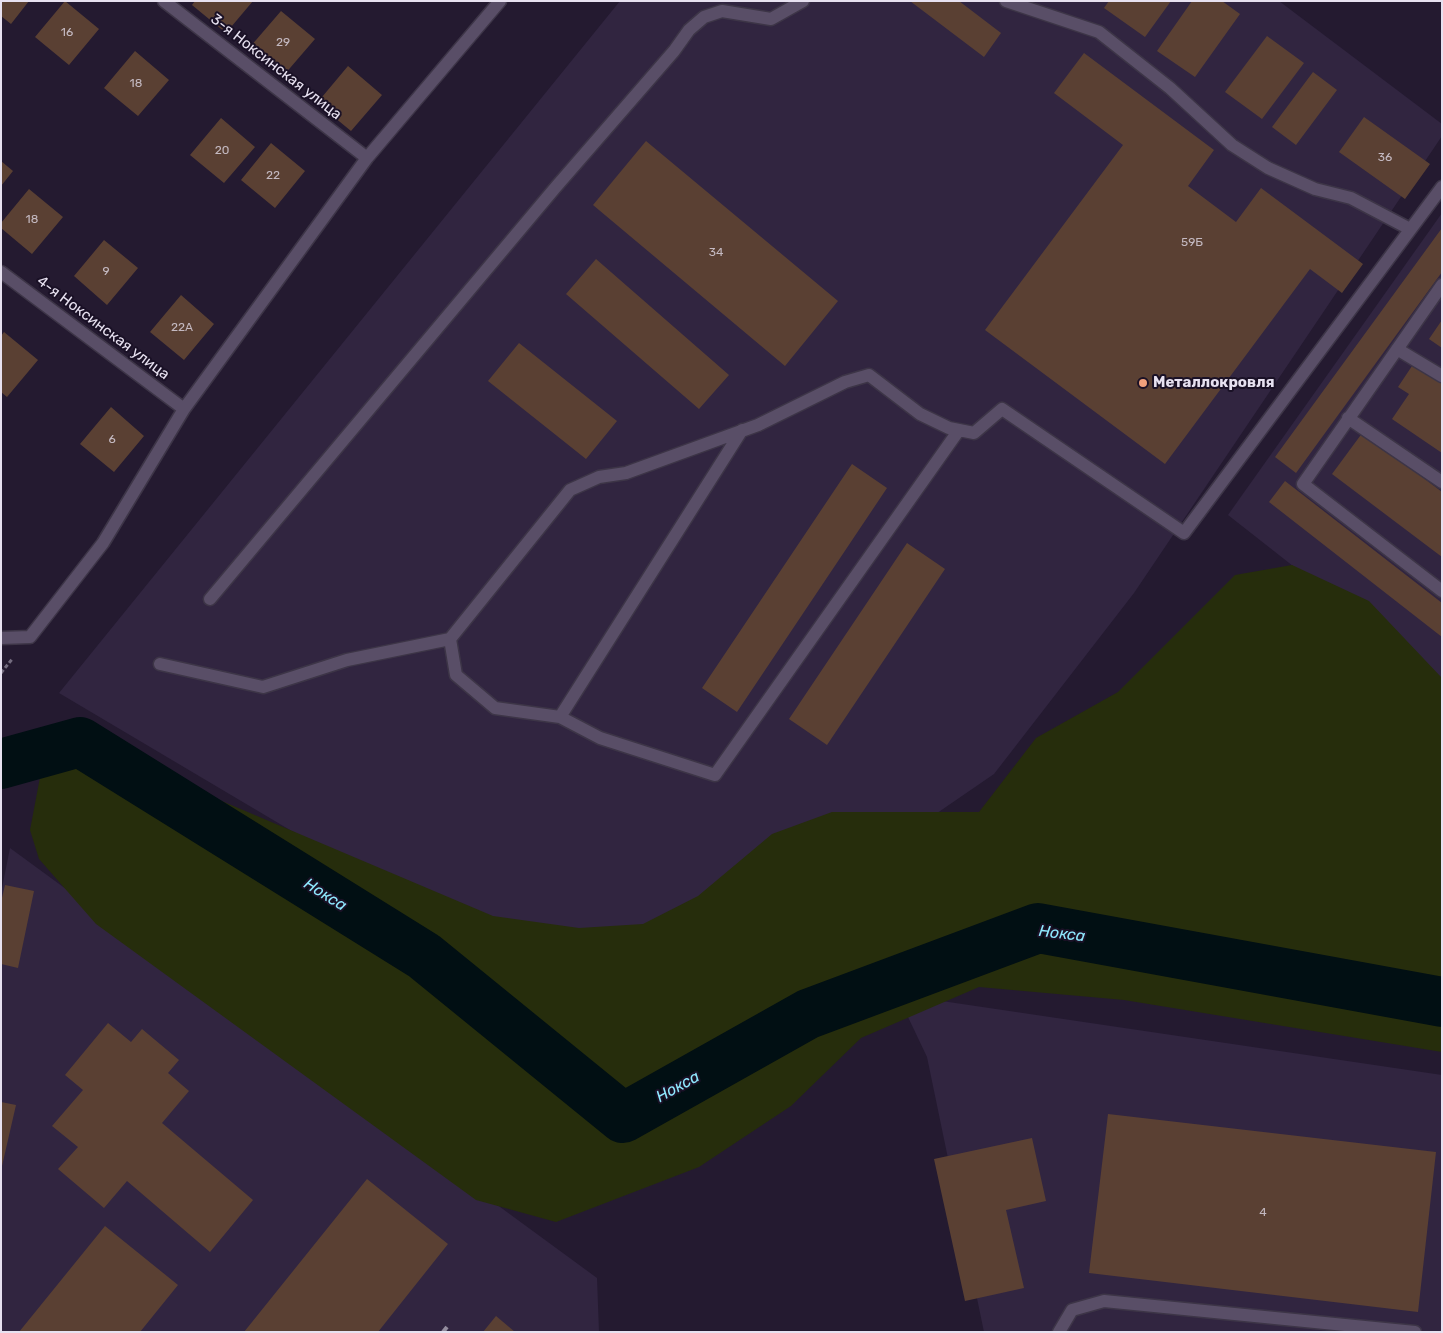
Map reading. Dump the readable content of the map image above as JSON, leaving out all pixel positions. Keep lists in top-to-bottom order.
{
  "streets": {
    "street": ["3-я Ноксинская улица", "4-я Ноксинская улица"]
  },
  "water": ["Нокса"],
  "places": ["Металлокровля"],
  "house_numbers": [
    "16",
    "29",
    "18",
    "20",
    "36",
    "22",
    "18",
    "59Б",
    "34",
    "9",
    "22А",
    "6",
    "4"
  ]
}
